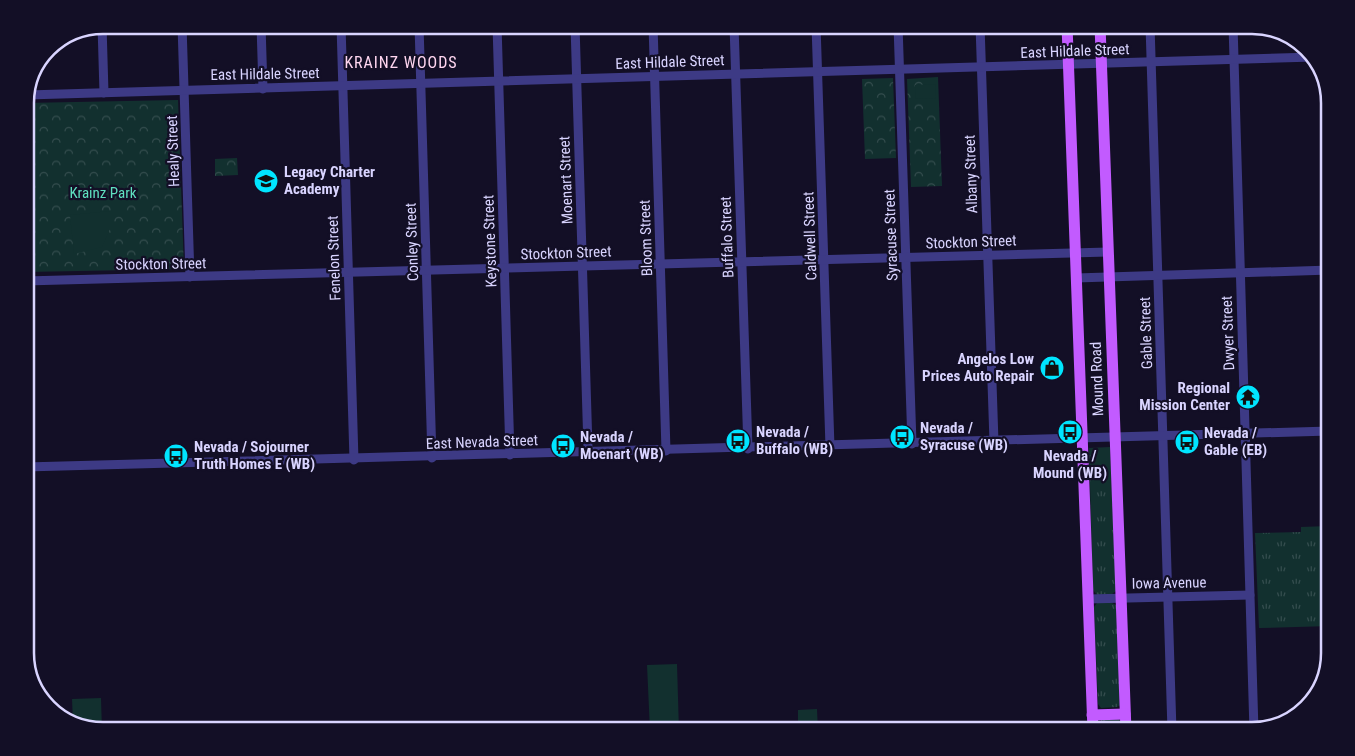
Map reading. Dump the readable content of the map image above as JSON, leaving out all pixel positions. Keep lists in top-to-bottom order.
{
  "streets": {
    "main road": ["Mound Road"],
    "street": [
      "East Hildale Street",
      "Healy Street",
      "Albany Street",
      "Moenart Street",
      "Syracuse Street",
      "Caldwell Street",
      "Buffalo Street",
      "Bloom Street",
      "Keystone Street",
      "Conley Street",
      "Stockton Street",
      "Fenelon Street",
      "Gable Street",
      "Dwyer Street",
      "East Nevada Street",
      "Iowa Avenue"
    ]
  },
  "crossings": [
    ["East Hildale Street", "Healy Street"],
    ["East Hildale Street", "Albany Street"],
    ["East Hildale Street", "Moenart Street"],
    ["East Hildale Street", "Syracuse Street"],
    ["East Hildale Street", "Caldwell Street"],
    ["East Hildale Street", "Buffalo Street"],
    ["East Hildale Street", "Bloom Street"],
    ["East Hildale Street", "Keystone Street"],
    ["East Hildale Street", "Conley Street"],
    ["East Hildale Street", "Fenelon Street"],
    ["East Hildale Street", "Gable Street"],
    ["East Hildale Street", "Dwyer Street"],
    ["East Hildale Street", "Mound Road"],
    ["Healy Street", "Stockton Street"],
    ["Albany Street", "Stockton Street"],
    ["Albany Street", "East Nevada Street"],
    ["Moenart Street", "Stockton Street"],
    ["Moenart Street", "East Nevada Street"],
    ["Syracuse Street", "Stockton Street"],
    ["Syracuse Street", "East Nevada Street"],
    ["Caldwell Street", "Stockton Street"],
    ["Caldwell Street", "East Nevada Street"],
    ["Buffalo Street", "Stockton Street"],
    ["Buffalo Street", "East Nevada Street"],
    ["Bloom Street", "Stockton Street"],
    ["Bloom Street", "East Nevada Street"],
    ["Keystone Street", "Stockton Street"],
    ["Keystone Street", "East Nevada Street"],
    ["Conley Street", "Stockton Street"],
    ["Conley Street", "East Nevada Street"],
    ["Stockton Street", "Fenelon Street"],
    ["Stockton Street", "Mound Road"],
    ["Fenelon Street", "East Nevada Street"],
    ["Gable Street", "East Nevada Street"],
    ["Gable Street", "Iowa Avenue"],
    ["Dwyer Street", "East Nevada Street"],
    ["Dwyer Street", "Iowa Avenue"],
    ["Mound Road", "East Nevada Street"],
    ["Mound Road", "Iowa Avenue"]
  ],
  "districts": ["KRAINZ WOODS"],
  "parks": ["Krainz Park"],
  "places": {
    "school or university": ["Legacy Charter Academy"],
    "shop": ["Angelos Low Prices Auto Repair"],
    "temple": ["Regional Mission Center"],
    "bus stop": [
      "Nevada / Mound (WB)",
      "Nevada / Syracuse (WB)",
      "Nevada / Buffalo (WB)",
      "Nevada / Gable (EB)",
      "Nevada / Moenart (WB)",
      "Nevada / Sojourner Truth Homes E (WB)"
    ]
  }
}
